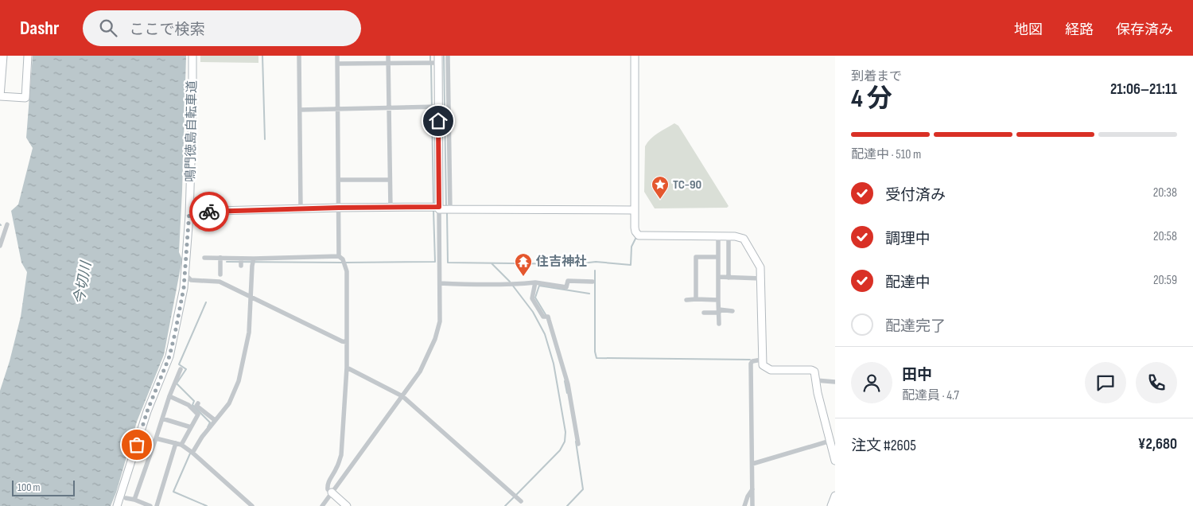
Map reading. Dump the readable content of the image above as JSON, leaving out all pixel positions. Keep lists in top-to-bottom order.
{
  "streets": {
    "street": ["鳴門徳島自転車道"]
  },
  "water": ["今切川"],
  "places": {
    "place": ["TC-90"],
    "temple": ["住吉神社"]
  },
  "scale_bar": "100 m",
  "page": {
    "header": "Dashr",
    "search": "ここで検索",
    "nav": ["地図", "経路", "保存済み"],
    "heading": ["4 分", "到着まで", "21:06–21:11"],
    "panel": [
      "田中",
      "配達員 · 4.7",
      "注文 #2605",
      "¥2,680"
    ],
    "bar": "配達中 · 510 m",
    "list": [
      ["受付済み", "20:38"],
      ["調理中", "20:58"],
      ["配達中", "20:59"],
      "配達完了"
    ],
    "scale": "100 m"
  }
}
